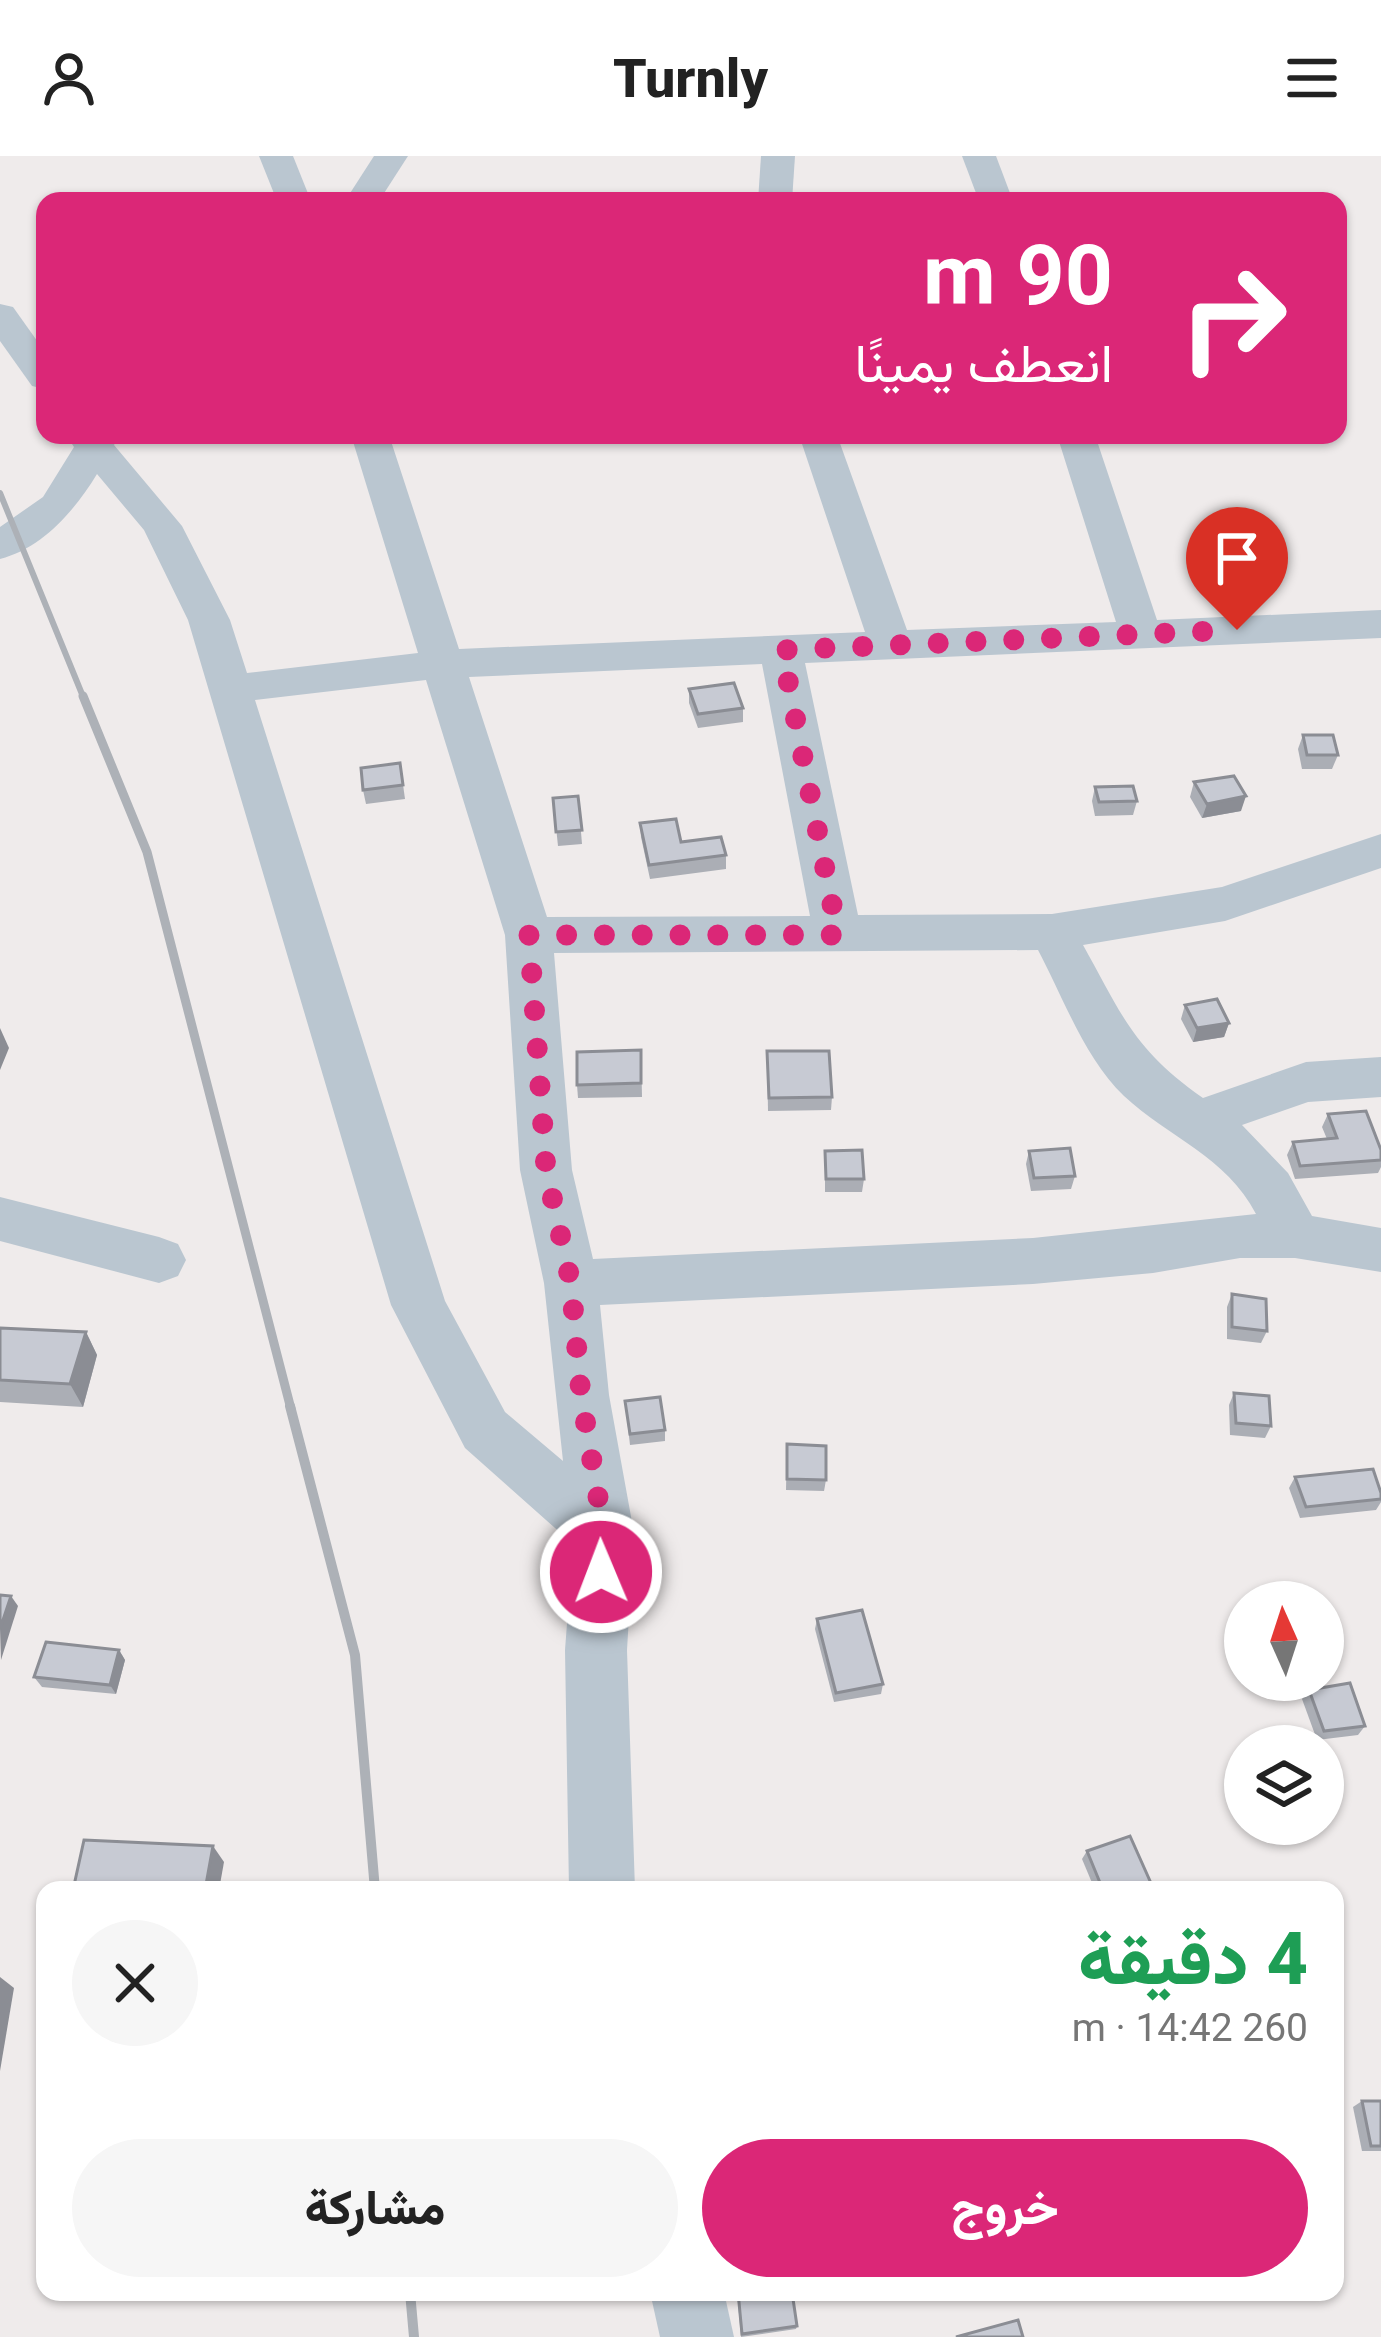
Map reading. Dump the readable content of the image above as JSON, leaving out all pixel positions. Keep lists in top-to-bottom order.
{
  "north": "top",
  "page": {
    "header": "Turnly",
    "turn": ["90 m", "انعطف يمينًا"],
    "heading": ["4 دقيقة", "260 m · 14:42"],
    "buttons": ["خروج", "مشاركة"]
  }
}
